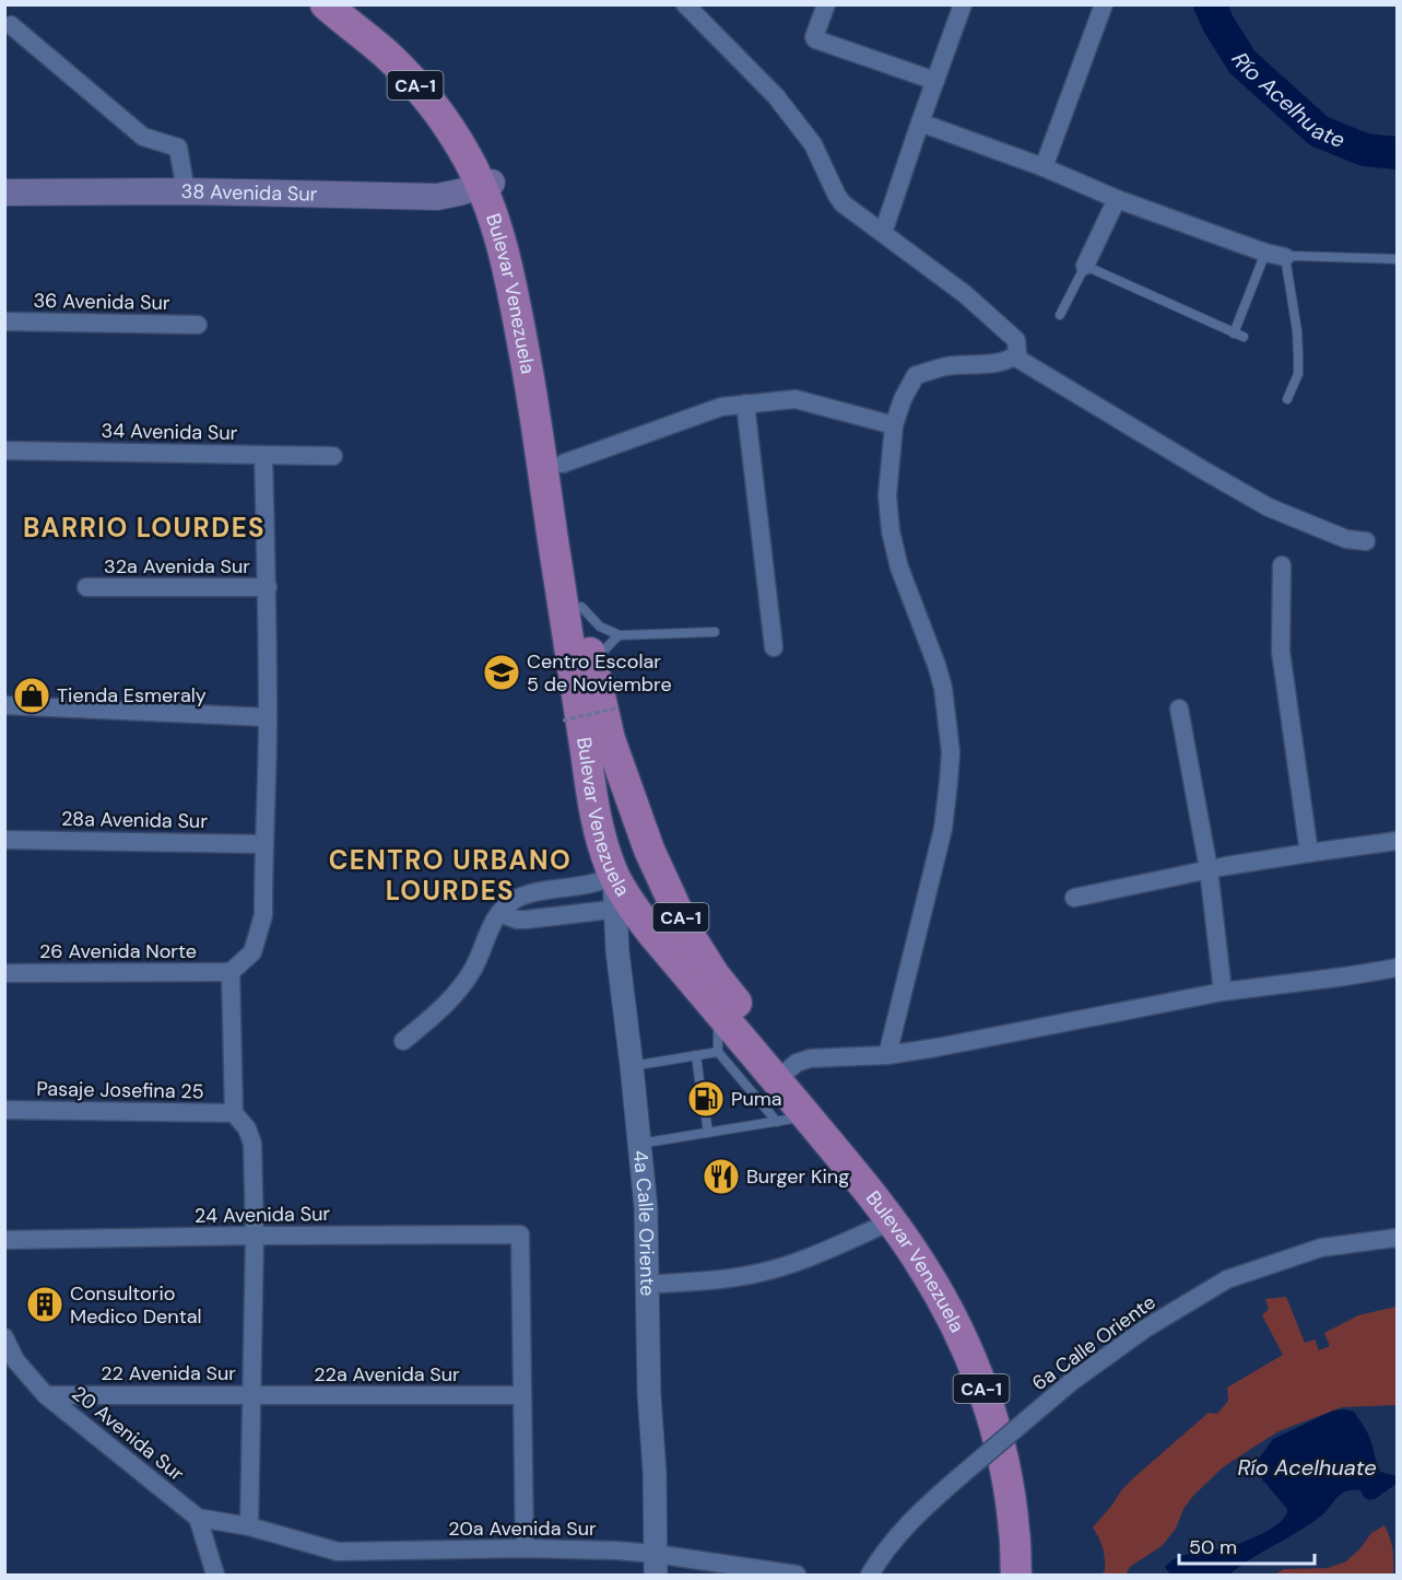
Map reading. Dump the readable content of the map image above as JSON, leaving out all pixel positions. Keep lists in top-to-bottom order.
{
  "streets": {
    "highway": ["CA-1", "Bulevar Venezuela"],
    "main road": ["38 Avenida Sur"],
    "street": [
      "36 Avenida Sur",
      "34 Avenida Sur",
      "32a Avenida Sur",
      "28a Avenida Sur",
      "26 Avenida Norte",
      "Pasaje Josefina 25",
      "24 Avenida Sur",
      "4a Calle Oriente",
      "6a Calle Oriente",
      "22 Avenida Sur",
      "22a Avenida Sur",
      "20 Avenida Sur",
      "20a Avenida Sur"
    ]
  },
  "crossings": [
    ["38 Avenida Sur", "Bulevar Venezuela"],
    ["Bulevar Venezuela", "4a Calle Oriente"],
    ["24 Avenida Sur", "22a Avenida Sur"],
    ["4a Calle Oriente", "20a Avenida Sur"],
    ["22 Avenida Sur", "22a Avenida Sur"],
    ["22 Avenida Sur", "20 Avenida Sur"],
    ["20 Avenida Sur", "20a Avenida Sur"]
  ],
  "districts": ["BARRIO LOURDES", "CENTRO URBANO LOURDES"],
  "water": ["Río Acelhuate"],
  "places": {
    "school or university": ["Centro Escolar 5 de Noviembre"],
    "shop": ["Tienda Esmeraly"],
    "fuel station": ["Puma"],
    "restaurant": ["Burger King"],
    "building": ["Consultorio Medico Dental"]
  },
  "scale_bar": "50 m"
}
